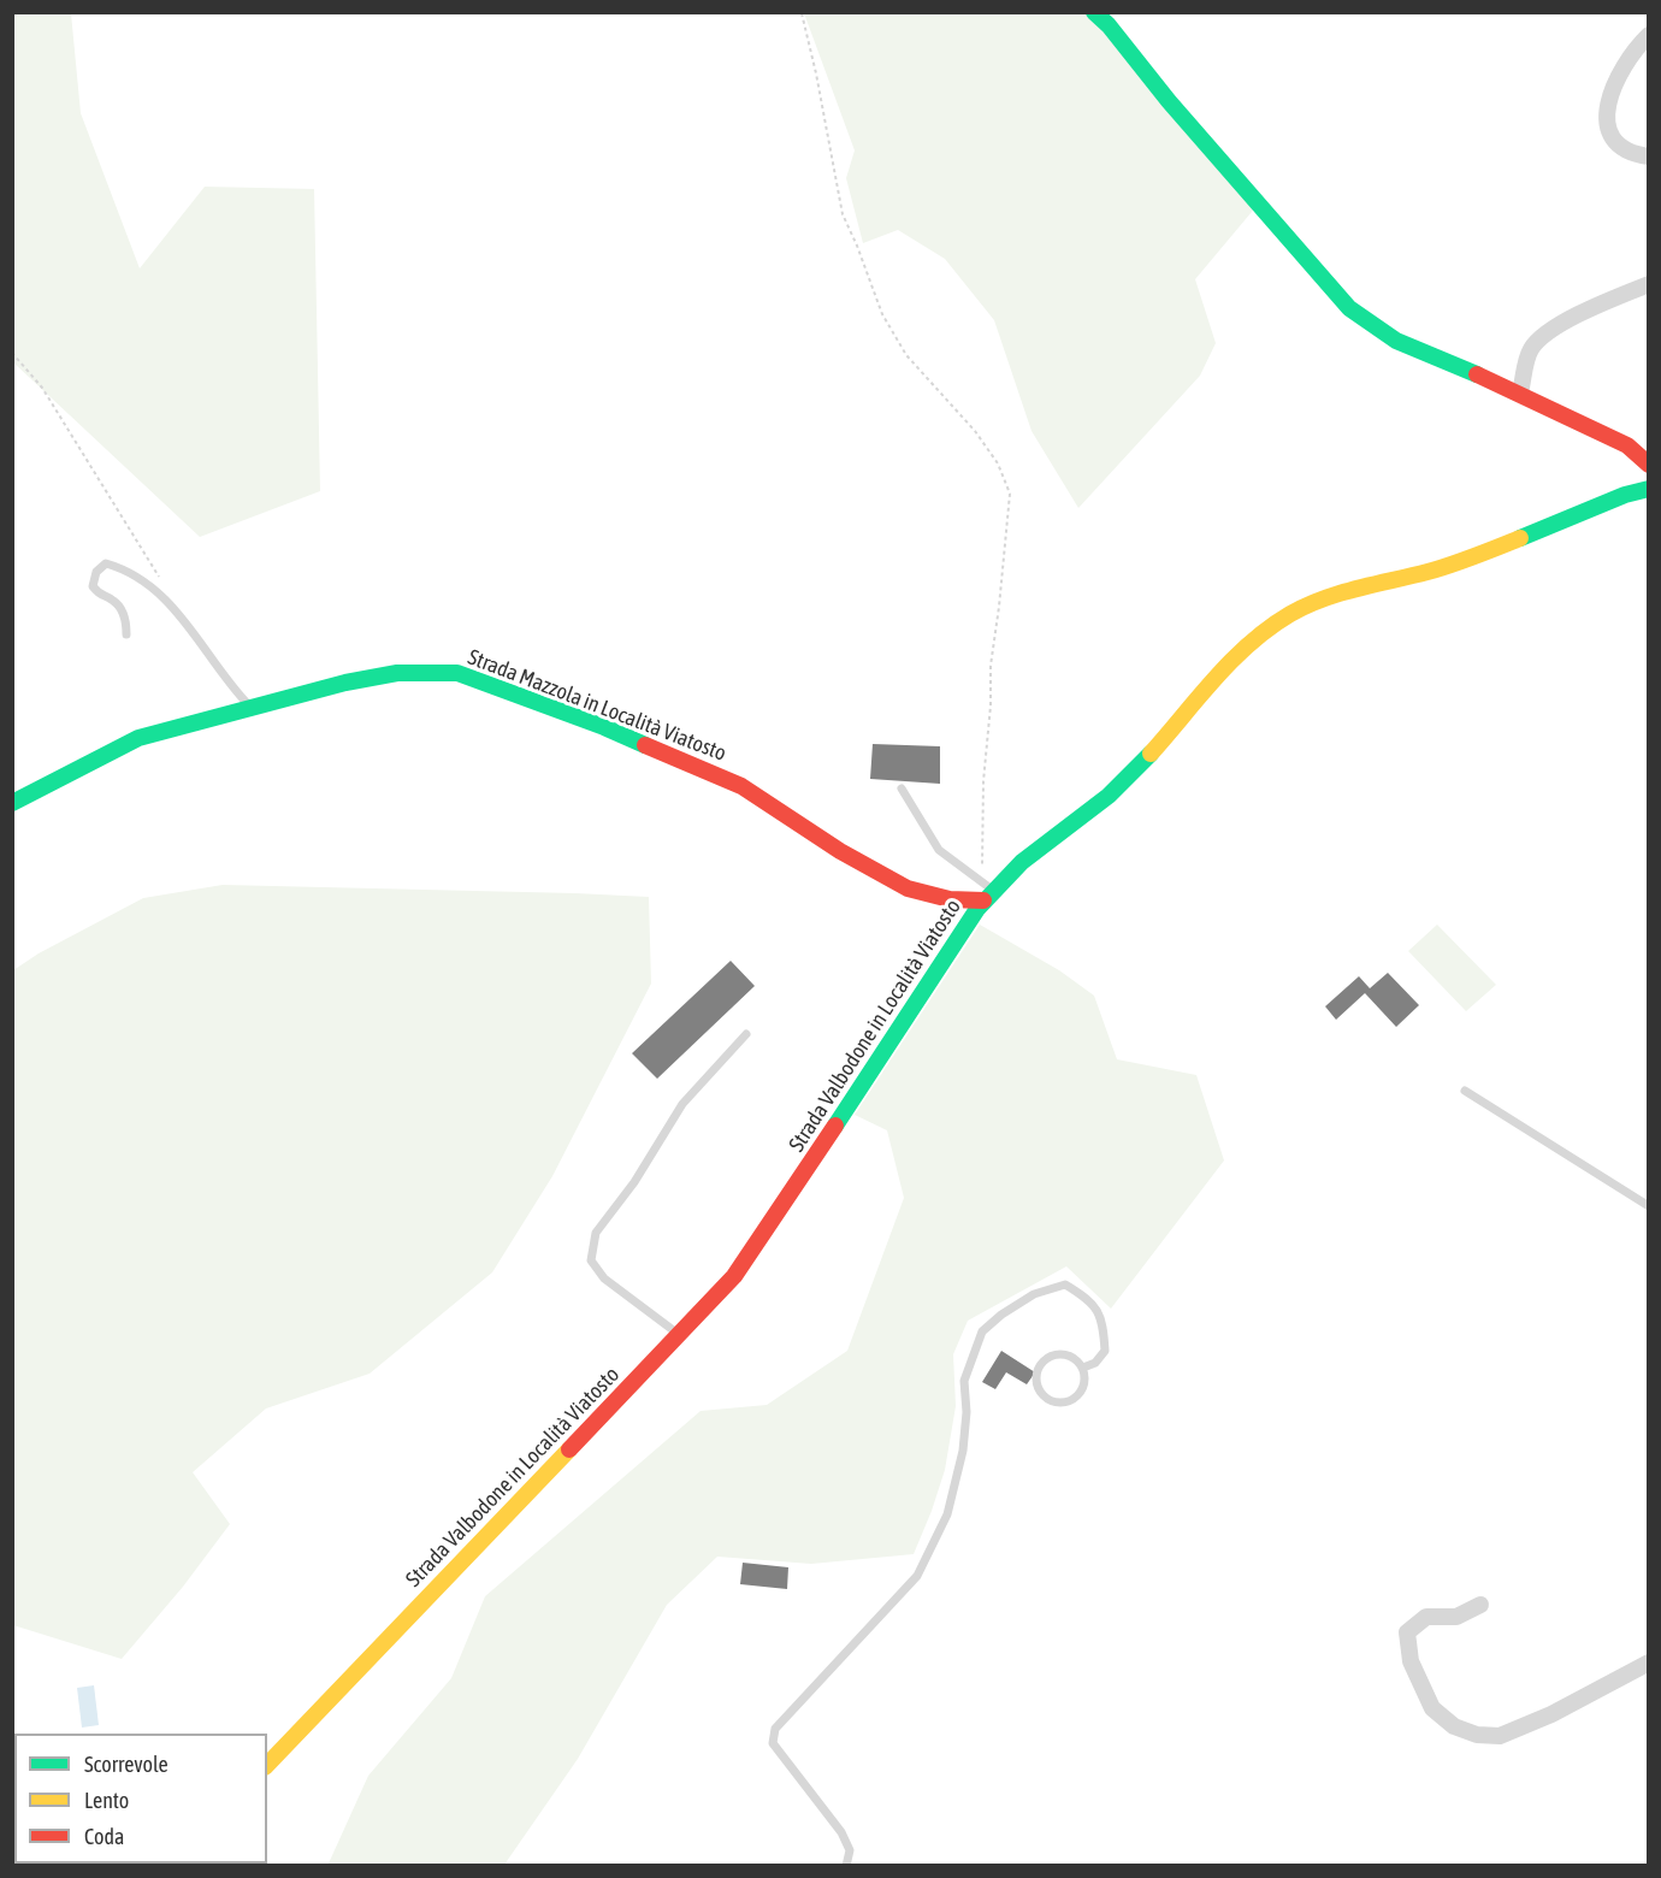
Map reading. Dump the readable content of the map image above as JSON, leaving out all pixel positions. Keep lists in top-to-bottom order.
{
  "streets": {
    "street": ["Strada Mazzola in Località Viatosto", "Strada Valbodone in Località Viatosto"]
  },
  "crossings": [
    ["Strada Mazzola in Località Viatosto", "Strada Valbodone in Località Viatosto"]
  ],
  "legend": ["Scorrevole", "Lento", "Coda"]
}
